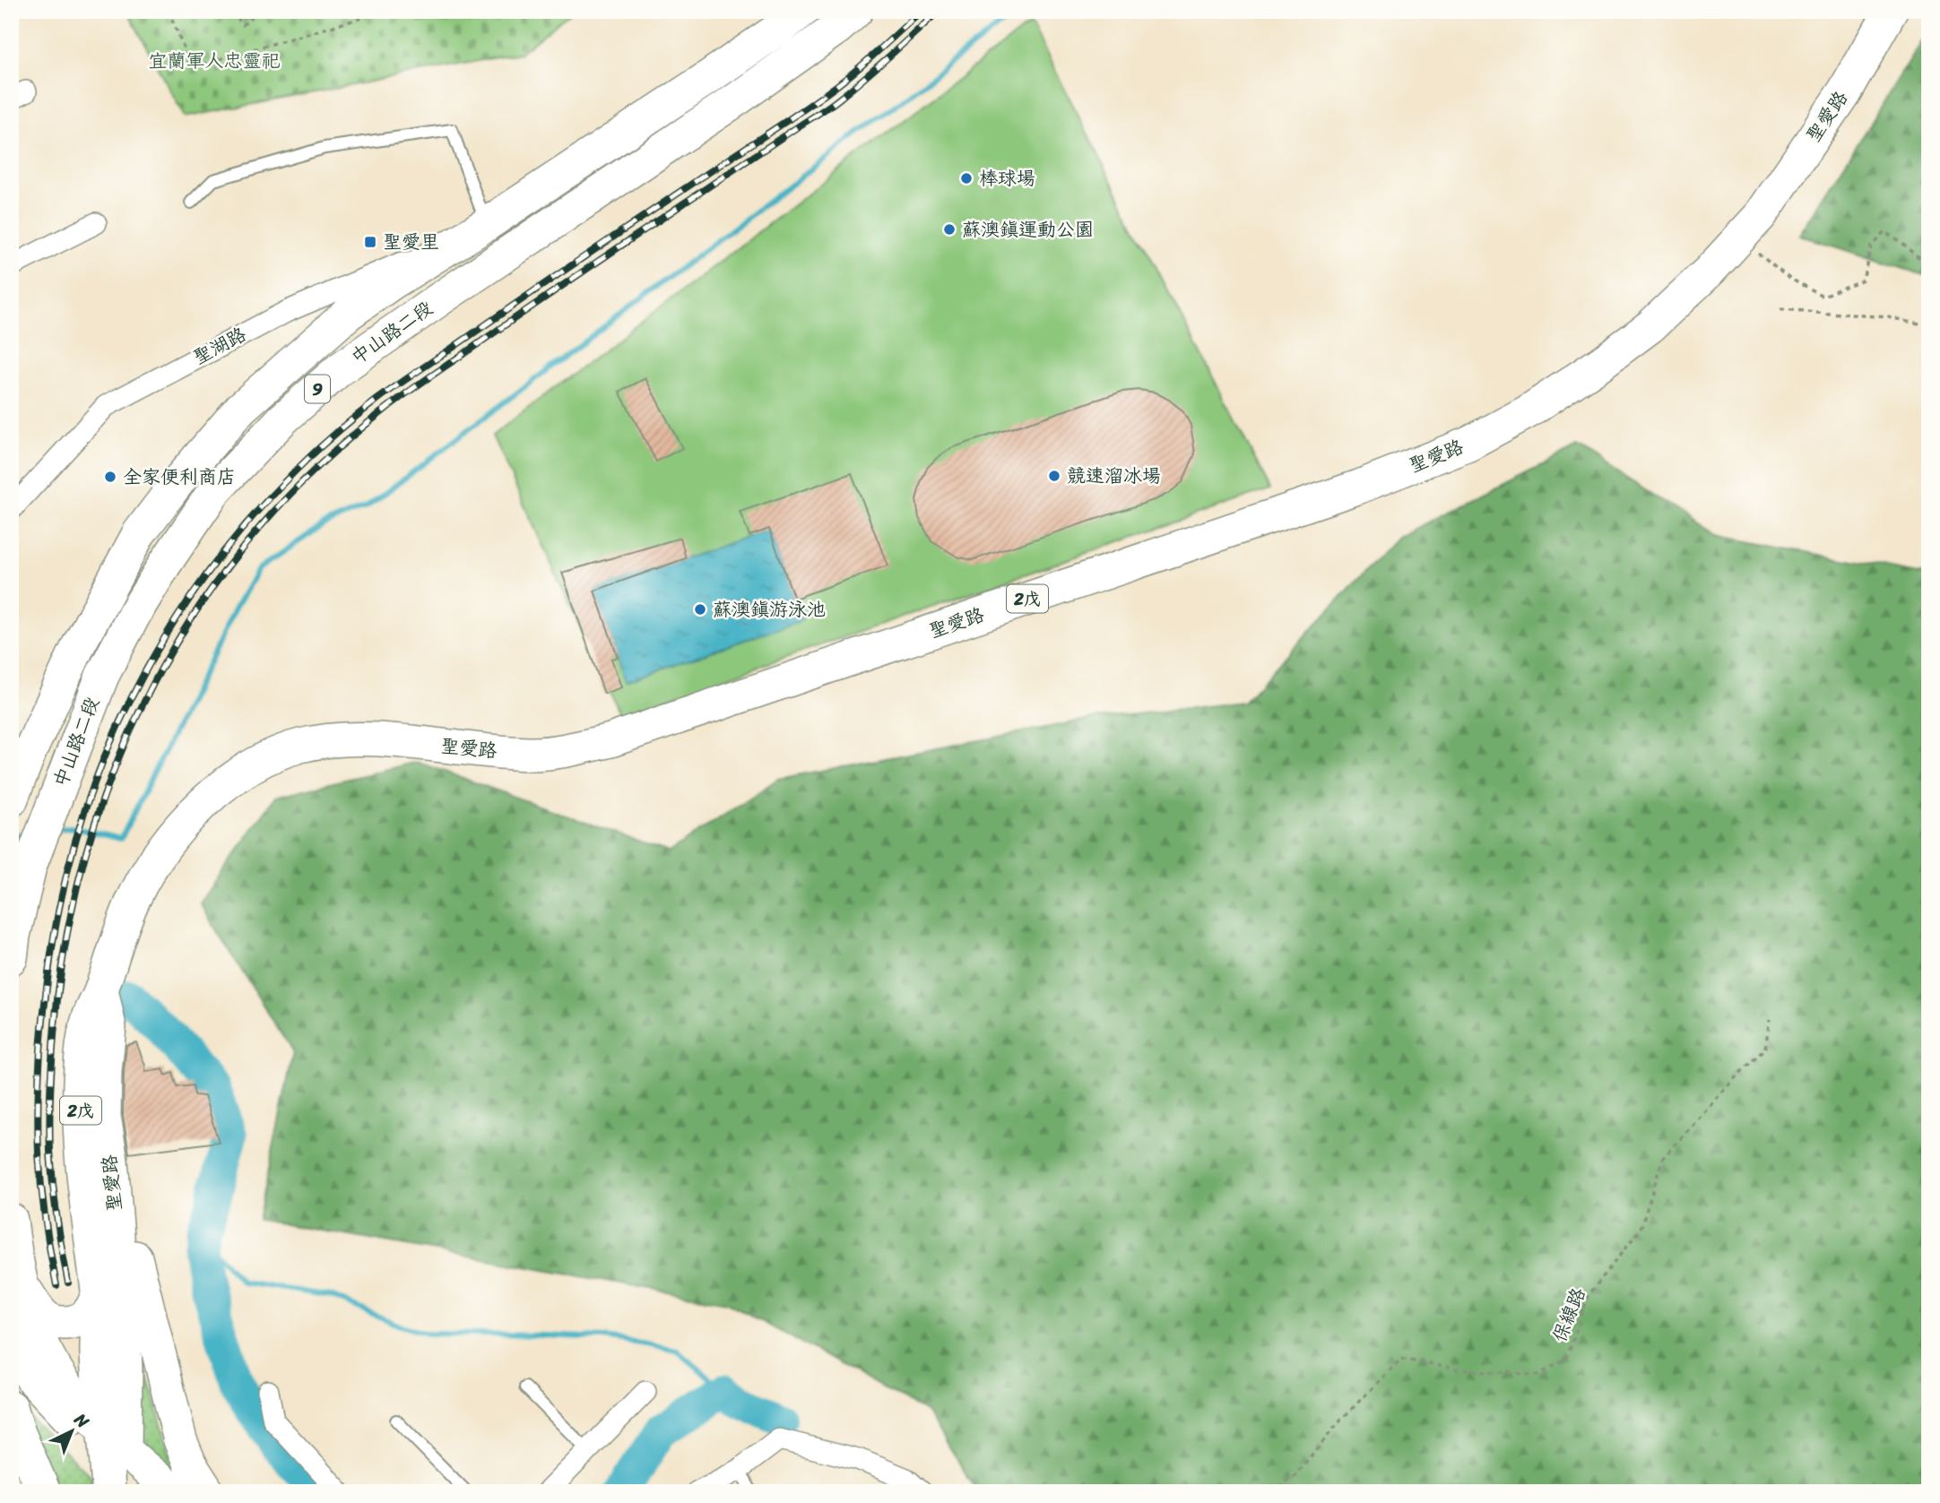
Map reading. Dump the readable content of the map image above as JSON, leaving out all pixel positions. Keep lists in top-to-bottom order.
{
  "streets": {
    "main road": [
      "聖愛路",
      "中山路二段",
      "9",
      "2戊"
    ],
    "street": ["聖湖路"],
    "path": ["保線路"]
  },
  "crossings": [
    ["聖愛路", "2戊"],
    ["中山路二段", "聖湖路"]
  ],
  "parks": ["宜蘭軍人忠靈祀"],
  "places": {
    "other": [
      "棒球場",
      "蘇澳鎮運動公園",
      "競速溜冰場",
      "全家便利商店",
      "蘇澳鎮游泳池"
    ],
    "transit": ["聖愛里"]
  },
  "north": "top right"
}
